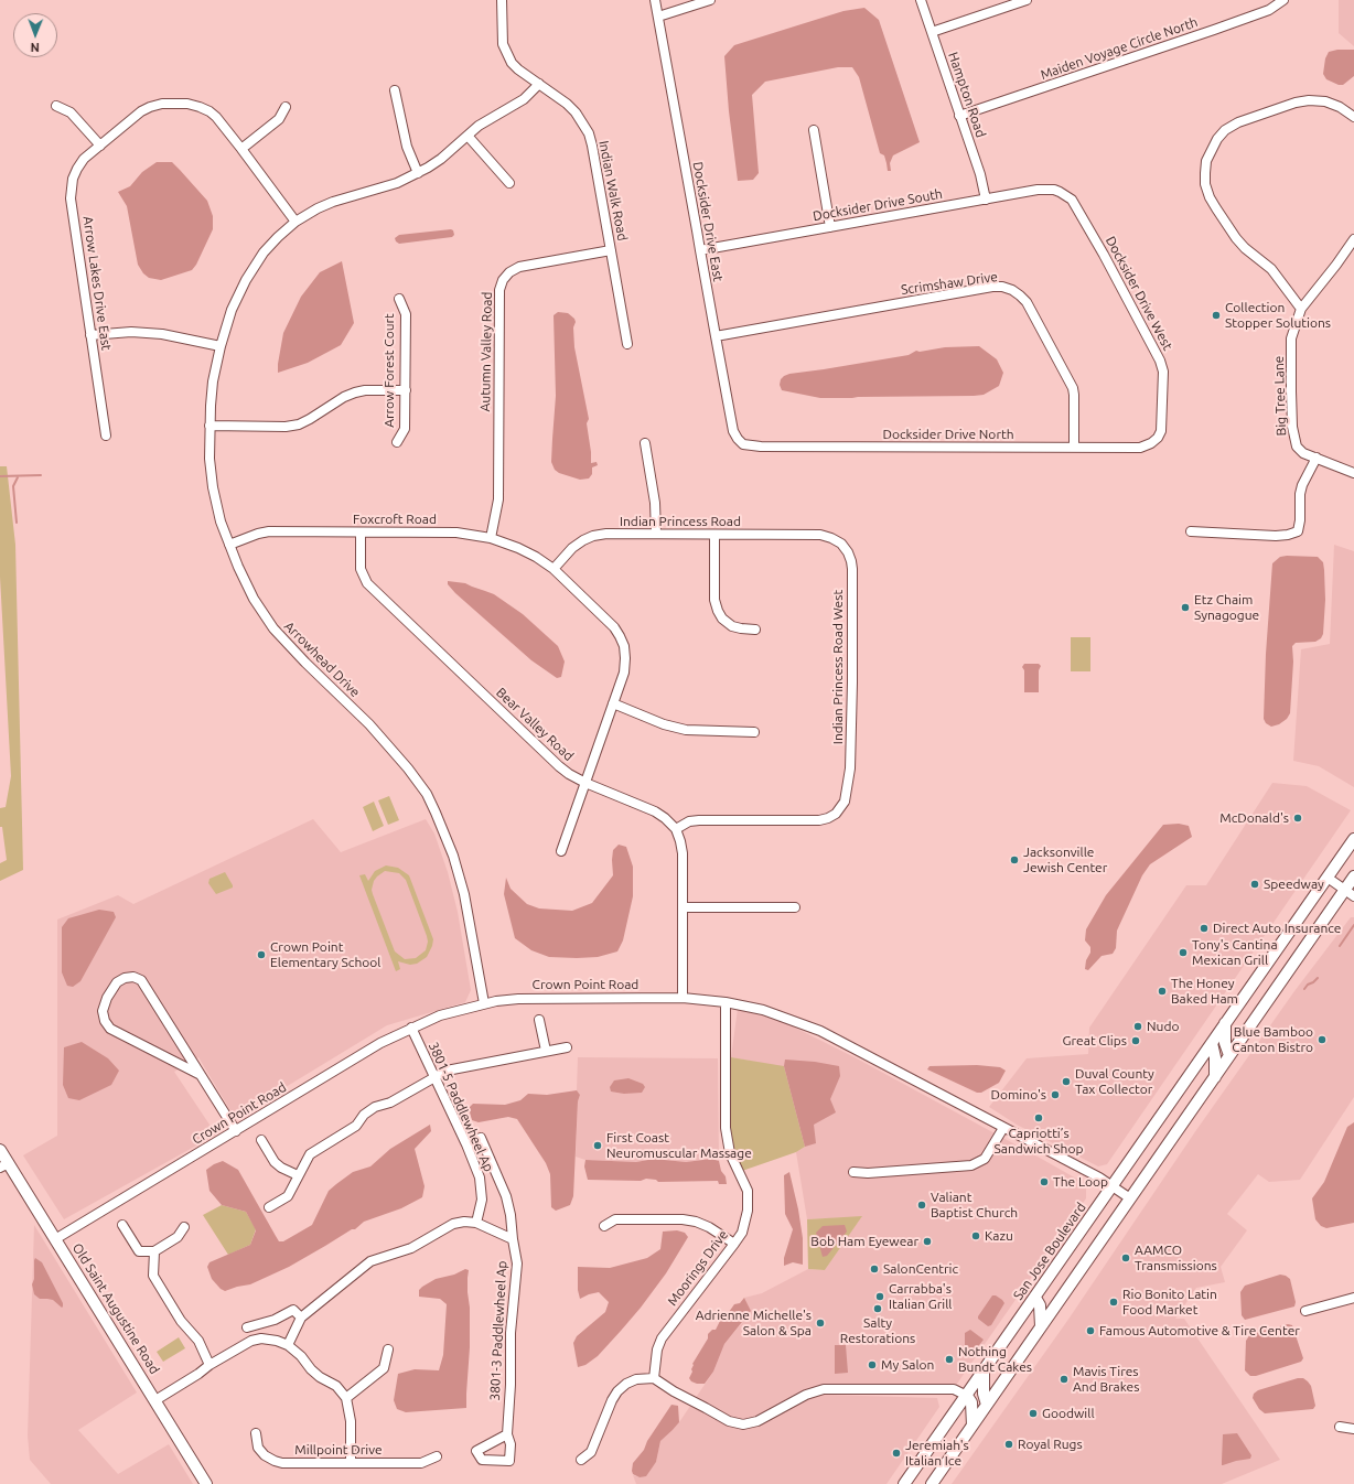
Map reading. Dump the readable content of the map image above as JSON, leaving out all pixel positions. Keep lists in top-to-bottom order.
{
  "streets": {
    "main road": ["San Jose Boulevard", "Old Saint Augustine Road"],
    "street": [
      "Maiden Voyage Circle North",
      "Hampton Road",
      "Indian Walk Road",
      "Docksider Drive South",
      "Docksider Drive East",
      "Arrow Lakes Drive East",
      "Scrimshaw Drive",
      "Docksider Drive West",
      "Autumn Valley Road",
      "Arrow Forest Court",
      "Big Tree Lane",
      "Docksider Drive North",
      "Foxcroft Road",
      "Indian Princess Road",
      "Arrowhead Drive",
      "Indian Princess Road West",
      "Bear Valley Road",
      "Crown Point Road",
      "3801-5 Paddlewheel Ap",
      "Moorings Drive",
      "3801-3 Paddlewheel Ap",
      "Millpoint Drive"
    ]
  },
  "crossings": [
    ["Maiden Voyage Circle North", "Hampton Road"],
    ["Hampton Road", "Docksider Drive South"],
    ["Indian Walk Road", "Autumn Valley Road"],
    ["Indian Walk Road", "Arrowhead Drive"],
    ["Docksider Drive South", "Docksider Drive East"],
    ["Docksider Drive South", "Docksider Drive West"],
    ["Docksider Drive East", "Scrimshaw Drive"],
    ["Docksider Drive East", "Docksider Drive North"],
    ["Arrow Lakes Drive East", "Arrowhead Drive"],
    ["Scrimshaw Drive", "Docksider Drive North"],
    ["Docksider Drive West", "Docksider Drive North"],
    ["Autumn Valley Road", "Foxcroft Road"],
    ["Foxcroft Road", "Indian Princess Road"],
    ["Foxcroft Road", "Arrowhead Drive"],
    ["Foxcroft Road", "Bear Valley Road"],
    ["Indian Princess Road", "Indian Princess Road West"],
    ["Arrowhead Drive", "Crown Point Road"],
    ["Indian Princess Road West", "Bear Valley Road"],
    ["Crown Point Road", "3801-5 Paddlewheel Ap"],
    ["Crown Point Road", "San Jose Boulevard"],
    ["Crown Point Road", "Moorings Drive"],
    ["Crown Point Road", "Old Saint Augustine Road"],
    ["3801-5 Paddlewheel Ap", "3801-3 Paddlewheel Ap"]
  ],
  "places": [
    "Collection Stopper Solutions",
    "Etz Chaim Synagogue",
    "McDonald's",
    "Jacksonville Jewish Center",
    "Speedway",
    "Direct Auto Insurance",
    "Tony's Cantina Mexican Grill",
    "Crown Point Elementary School",
    "The Honey Baked Ham",
    "Nudo",
    "Blue Bamboo Canton Bistro",
    "Great Clips",
    "Duval County Tax Collector",
    "Domino's",
    "Capriotti’s Sandwich Shop",
    "First Coast Neuromuscular Massage",
    "The Loop",
    "Valiant Baptist Church",
    "Kazu",
    "Bob Ham Eyewear",
    "AAMCO Transmissions",
    "SalonCentric",
    "Carrabba's Italian Grill",
    "Rio Bonito Latin Food Market",
    "Salty Restorations",
    "Adrienne Michelle's Salon & Spa",
    "Famous Automotive & Tire Center",
    "Nothing Bundt Cakes",
    "My Salon",
    "Mavis Tires And Brakes",
    "Goodwill",
    "Royal Rugs",
    "Jeremiah's Italian Ice"
  ],
  "north": "bottom"
}
